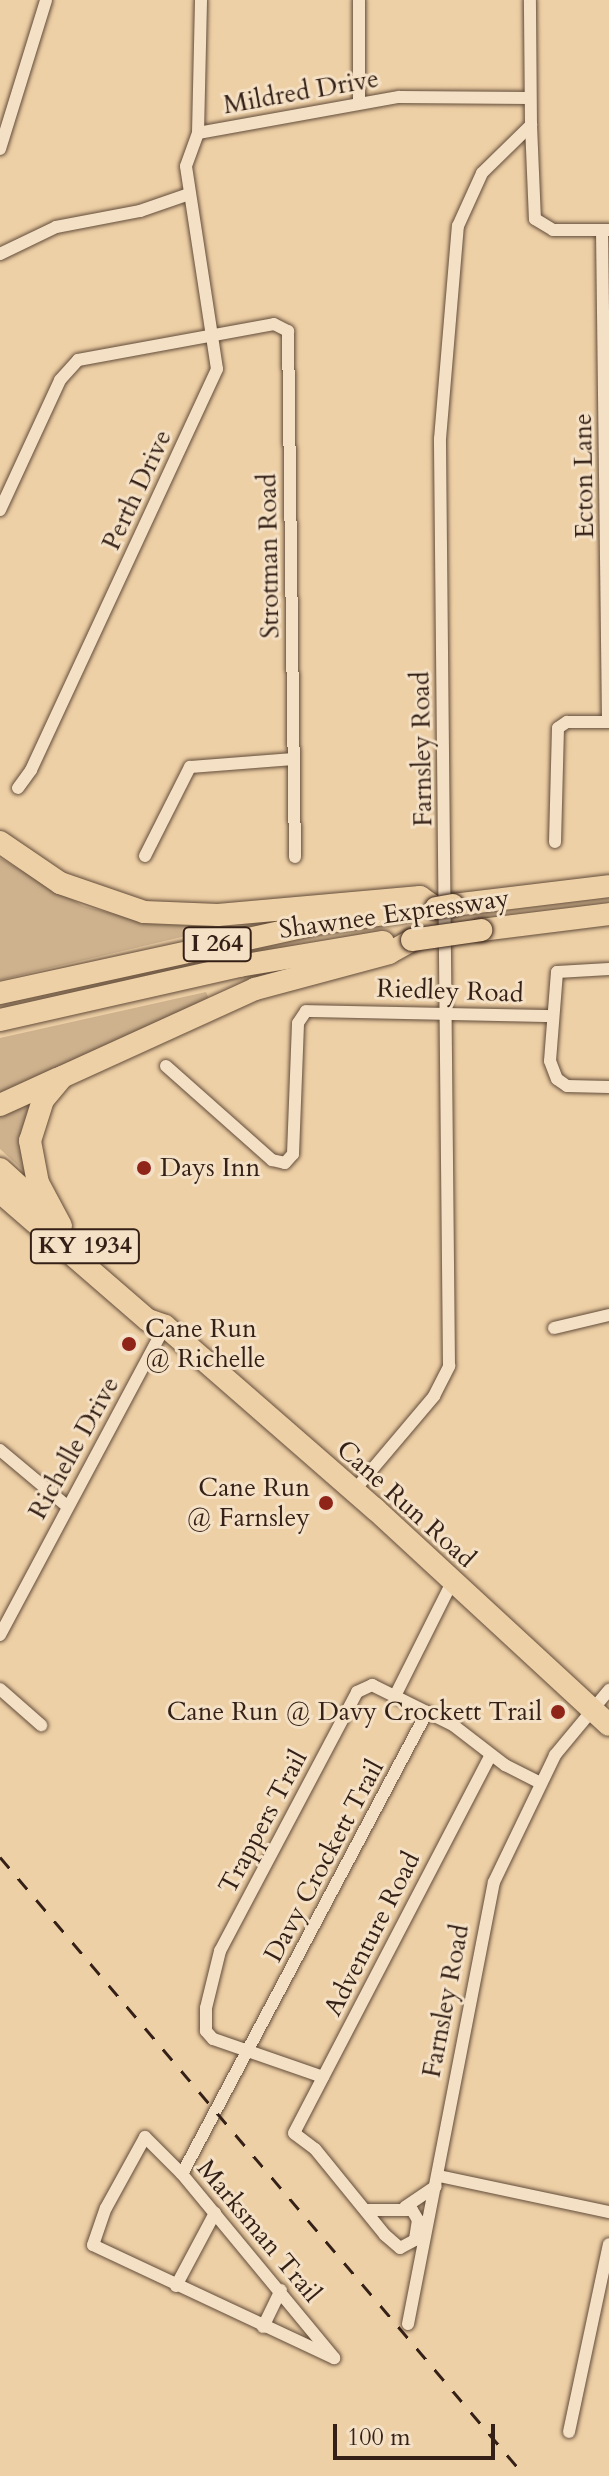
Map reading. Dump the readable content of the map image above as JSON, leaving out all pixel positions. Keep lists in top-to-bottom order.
{
  "streets": {
    "highway": [
      "Shawnee Expressway",
      "I 264",
      "KY 1934",
      "Cane Run Road"
    ],
    "street": [
      "Mildred Drive",
      "Ecton Lane",
      "Perth Drive",
      "Strotman Road",
      "Farnsley Road",
      "Riedley Road",
      "Richelle Drive",
      "Trappers Trail",
      "Davy Crockett Trail",
      "Adventure Road",
      "Marksman Trail"
    ]
  },
  "crossings": [
    ["Mildred Drive", "Perth Drive"],
    ["Perth Drive", "Strotman Road"],
    ["Farnsley Road", "Riedley Road"],
    ["Farnsley Road", "Cane Run Road"],
    ["Richelle Drive", "Cane Run Road"],
    ["Trappers Trail", "Davy Crockett Trail"],
    ["Davy Crockett Trail", "Marksman Trail"]
  ],
  "places": [
    "Days Inn",
    "Cane Run @ Richelle",
    "Cane Run @ Farnsley",
    "Cane Run @ Davy Crockett Trail"
  ],
  "scale_bar": "100 m"
}
